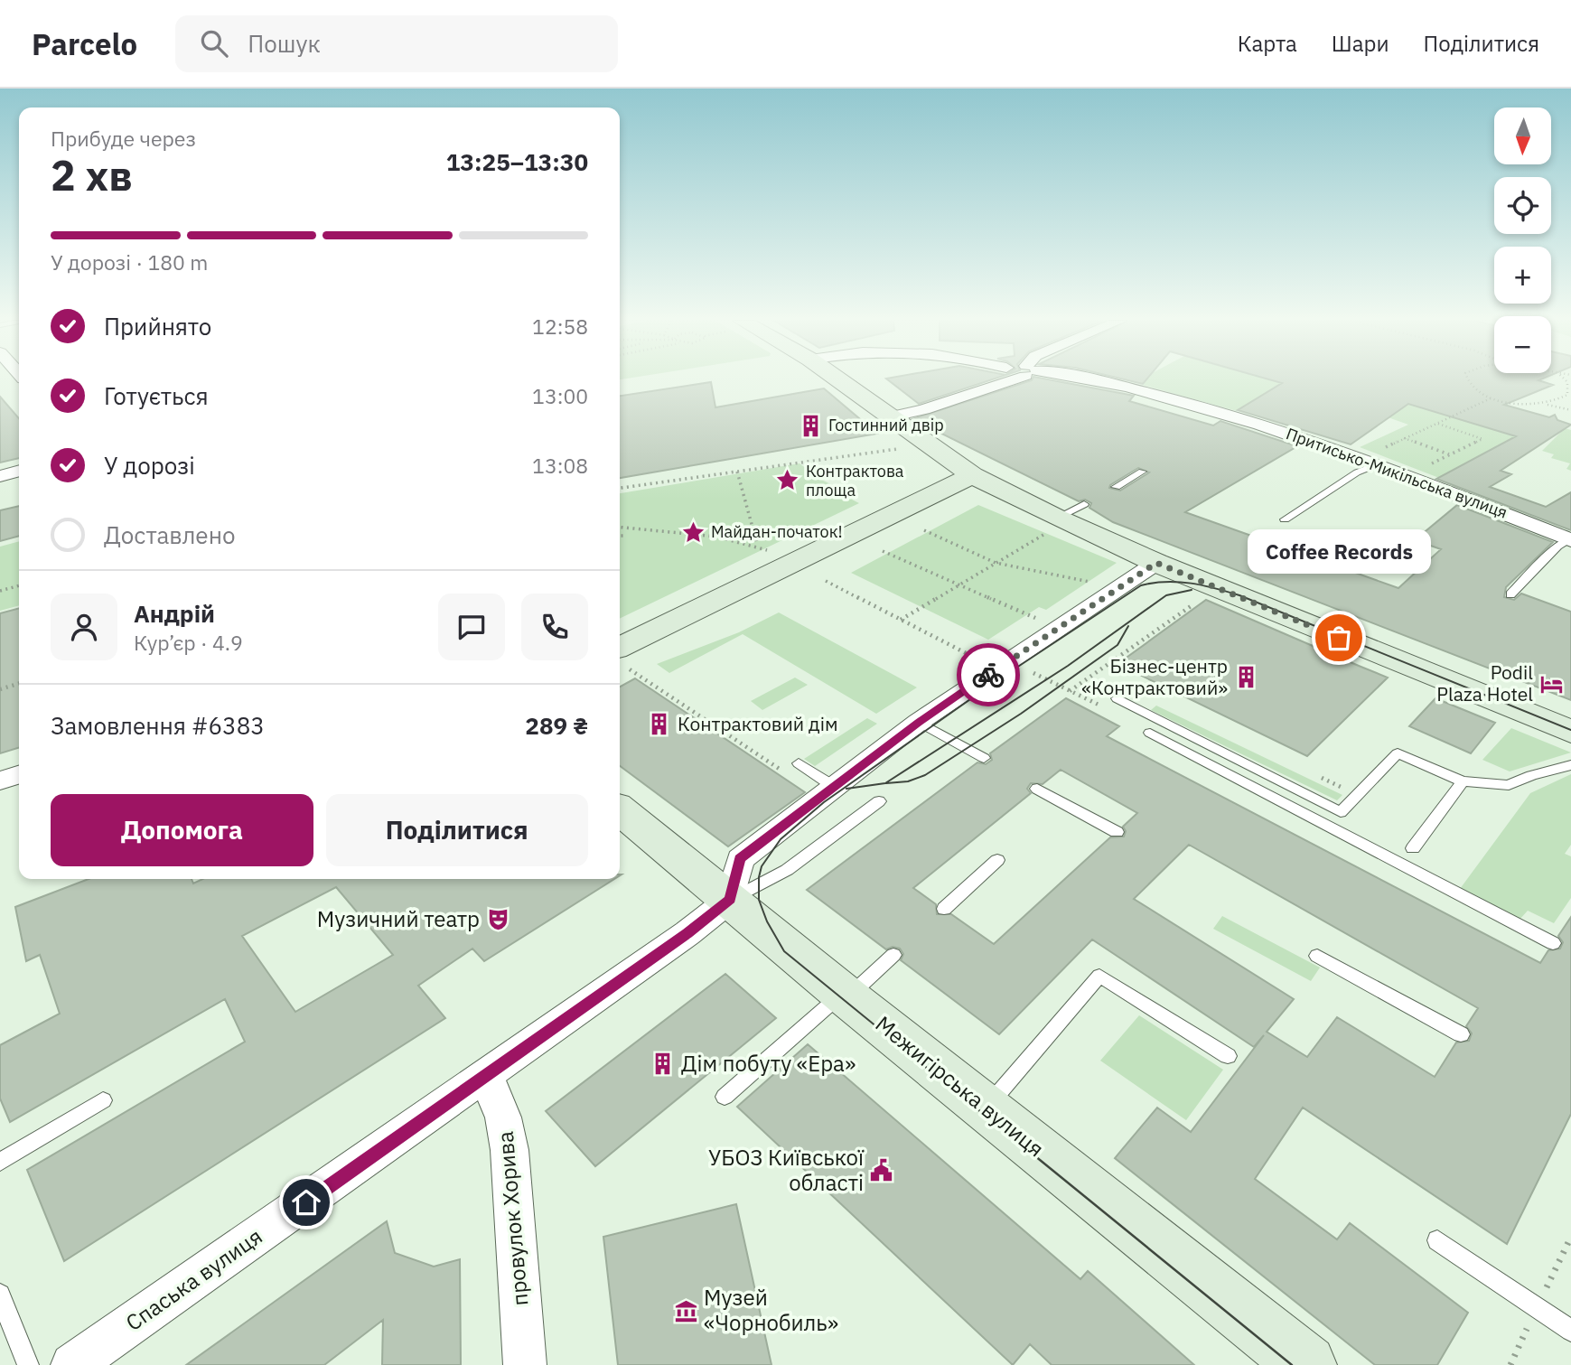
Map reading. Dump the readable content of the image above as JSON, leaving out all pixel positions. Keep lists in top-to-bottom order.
{
  "streets": {
    "street": [
      "Притисько-Микільська вулиця",
      "Межигірська вулиця",
      "провулок Хорива",
      "Спаська вулиця"
    ]
  },
  "crossings": [
    ["Межигірська вулиця", "Спаська вулиця"],
    ["провулок Хорива", "Спаська вулиця"]
  ],
  "places": {
    "building": [
      "Гостинний двір",
      "Бізнес-центр «Контрактовий»",
      "Контрактовий дім",
      "Дім побуту «Ера»"
    ],
    "place": ["Контрактова площа", "Майдан-початок!"],
    "other": ["Coffee Records"],
    "hotel": ["Podil Plaza Hotel"],
    "theatre": ["Музичний театр"],
    "public building": ["УБОЗ Київської області"],
    "museum": ["Музей «Чорнобиль»"]
  },
  "north": "bottom",
  "page": {
    "header": "Parcelo",
    "search": "Пошук",
    "nav": ["Карта", "Шари", "Поділитися"],
    "map_buttons": ["+", "−"],
    "heading": ["2 хв", "Прибуде через", "13:25–13:30"],
    "panel": [
      "Андрій",
      "Кур’єр · 4.9",
      "Замовлення #6383",
      "289 ₴"
    ],
    "bar": "У дорозі · 180 m",
    "list": [
      ["Прийнято", "12:58"],
      ["Готується", "13:00"],
      ["У дорозі", "13:08"],
      "Доставлено"
    ],
    "bubble": "Coffee Records",
    "buttons": ["Допомога", "Поділитися"]
  }
}
